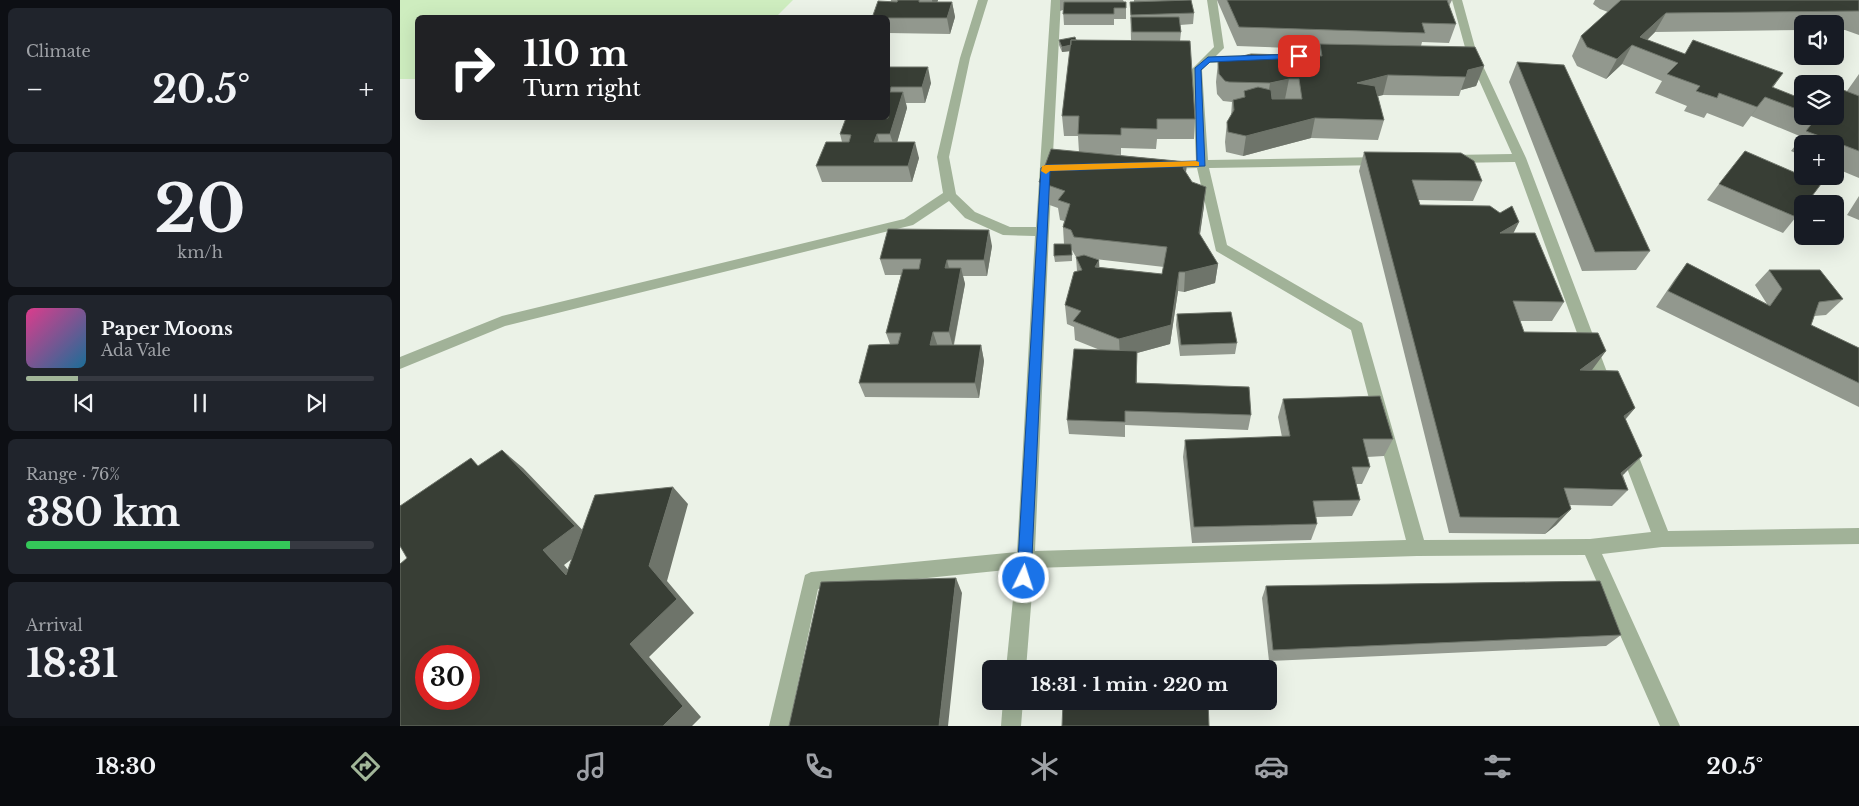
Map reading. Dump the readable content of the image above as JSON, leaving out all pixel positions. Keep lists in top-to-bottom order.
{
  "page": {
    "tile": [
      "Climate",
      ["20", "km/h"],
      ["Range · 76%", "380 km"],
      ["Arrival", "18:31"]
    ],
    "map_buttons": ["+", "−"],
    "turn": ["110 m", "Turn right"],
    "heat": ["−", "20.5°", "+"],
    "song": ["Paper Moons", "Ada Vale"],
    "limit": "30",
    "trip": "18:31 · 1 min · 220 m",
    "tabs": ["18:30", "20.5°"]
  }
}
